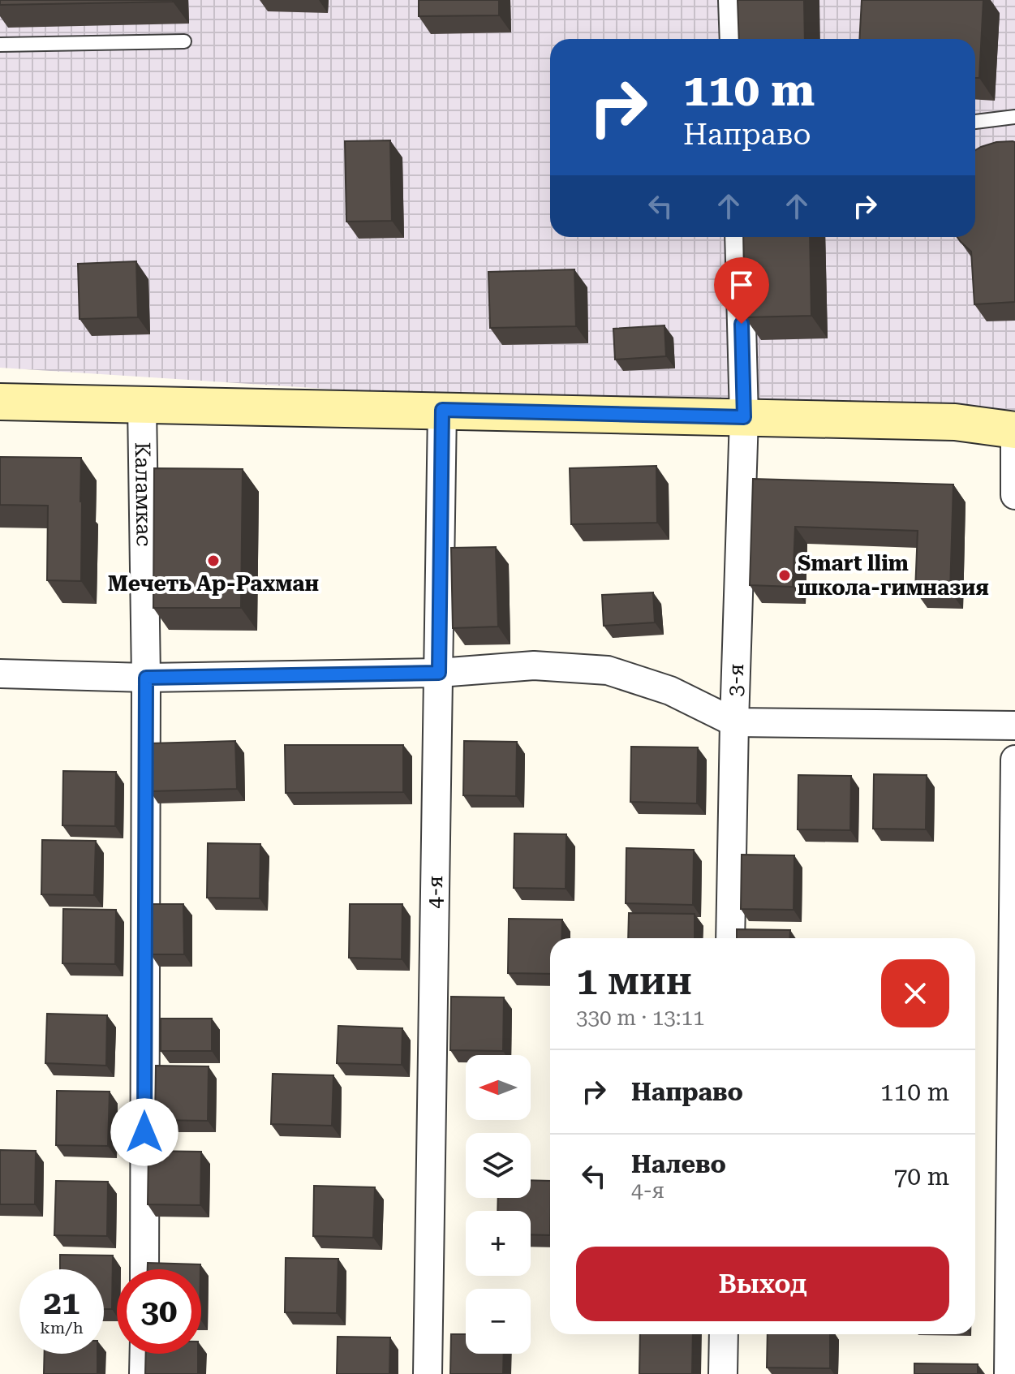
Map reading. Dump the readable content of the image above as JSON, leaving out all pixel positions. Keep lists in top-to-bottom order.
{
  "streets": {
    "street": ["Каламкас", "3-я", "4-я"]
  },
  "places": ["Мечеть Ар-Рахман", "Smart llim школа-гимназия"],
  "north": "left",
  "page": {
    "turn": ["110 m", "Направо"],
    "heading": ["1 мин", "330 m · 13:11"],
    "list": [
      {
        "name": "Направо",
        "value": "110 m"
      },
      {
        "name": "Налево",
        "note": "4-я",
        "value": "70 m"
      }
    ],
    "map_buttons": ["+", "−"],
    "buttons": "Выход",
    "speed": "21 km/h",
    "limit": "30"
  }
}
